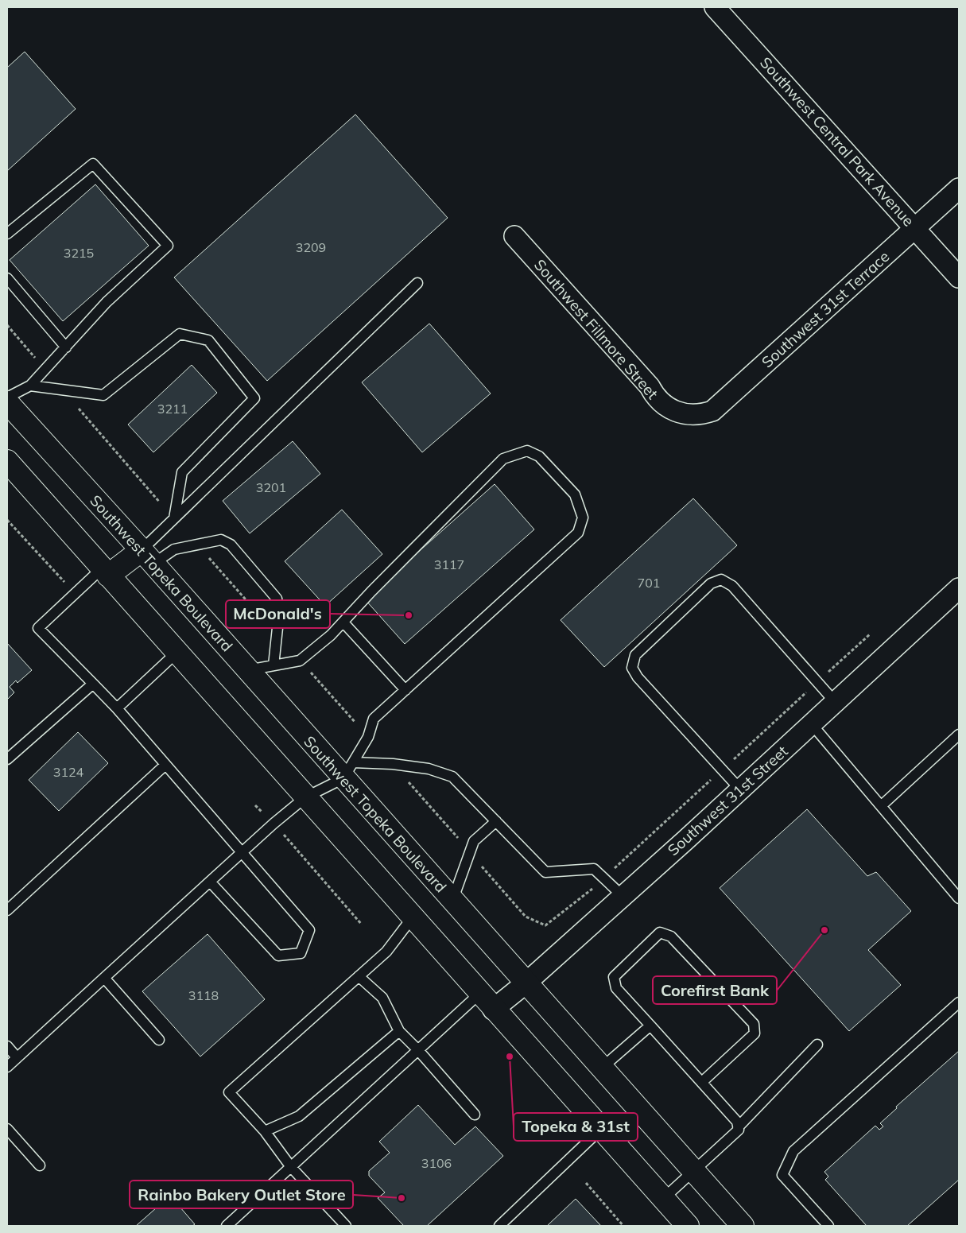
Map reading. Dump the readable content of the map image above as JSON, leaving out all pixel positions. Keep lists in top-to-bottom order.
{
  "streets": {
    "main road": ["Southwest Topeka Boulevard"],
    "street": [
      "Southwest Central Park Avenue",
      "Southwest 31st Terrace",
      "Southwest Fillmore Street",
      "Southwest 31st Street"
    ]
  },
  "crossings": [
    ["Southwest Central Park Avenue", "Southwest 31st Terrace"],
    ["Southwest 31st Terrace", "Southwest Fillmore Street"],
    ["Southwest Topeka Boulevard", "Southwest 31st Street"]
  ],
  "places": [
    "McDonald's",
    "Corefirst Bank",
    "Topeka & 31st",
    "Rainbo Bakery Outlet Store"
  ],
  "house_numbers": [
    "3209",
    "3215",
    "3211",
    "3201",
    "3117",
    "701",
    "3124",
    "3118",
    "3106"
  ]
}
